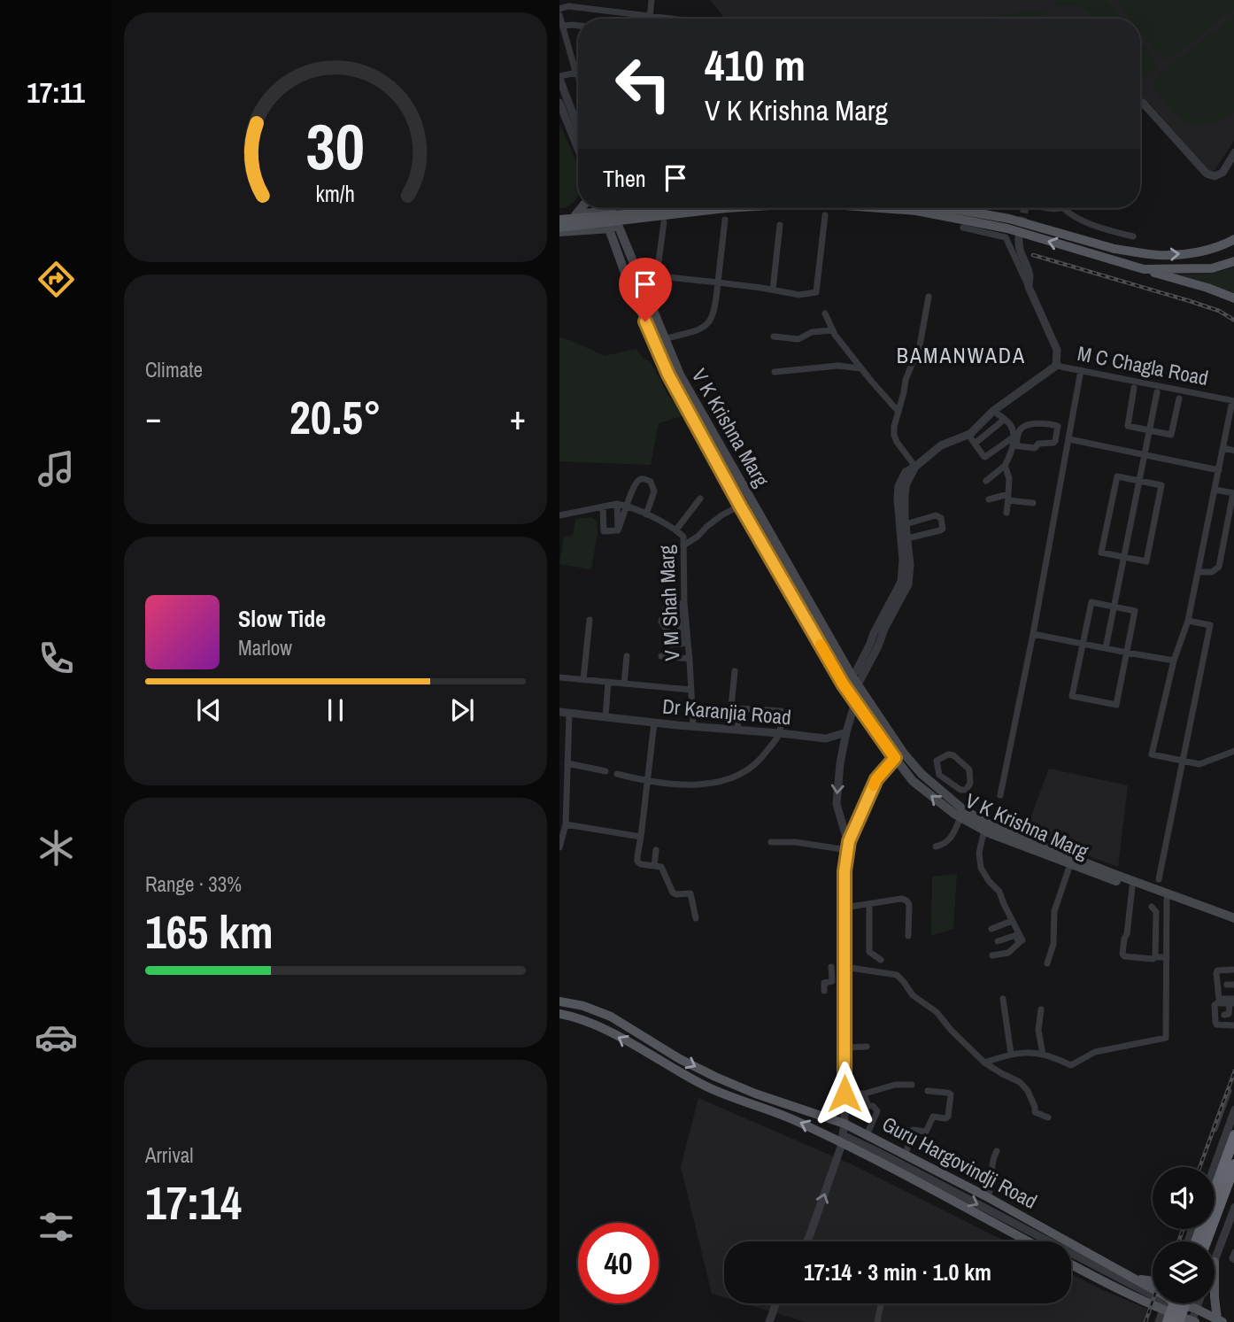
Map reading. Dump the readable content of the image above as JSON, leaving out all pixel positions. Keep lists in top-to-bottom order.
{
  "streets": {
    "main road": ["V K Krishna Marg", "Guru Hargovindji Road"],
    "street": ["M C Chagla Road", "V M Shah Marg", "Dr Karanjia Road"]
  },
  "crossings": [
    ["V M Shah Marg", "Dr Karanjia Road"]
  ],
  "districts": ["BAMANWADA"],
  "page": {
    "tabs": "17:11",
    "turn": ["410 m", "V K Krishna Marg"],
    "then": "Then",
    "tile": [
      "Climate",
      ["Range · 33%", "165 km"],
      ["Arrival", "17:14"]
    ],
    "heat": ["−", "20.5°", "+"],
    "song": ["Slow Tide", "Marlow"],
    "limit": "40",
    "trip": "17:14 · 3 min · 1.0 km",
    "gauge": ["30", "km/h"]
  }
}
